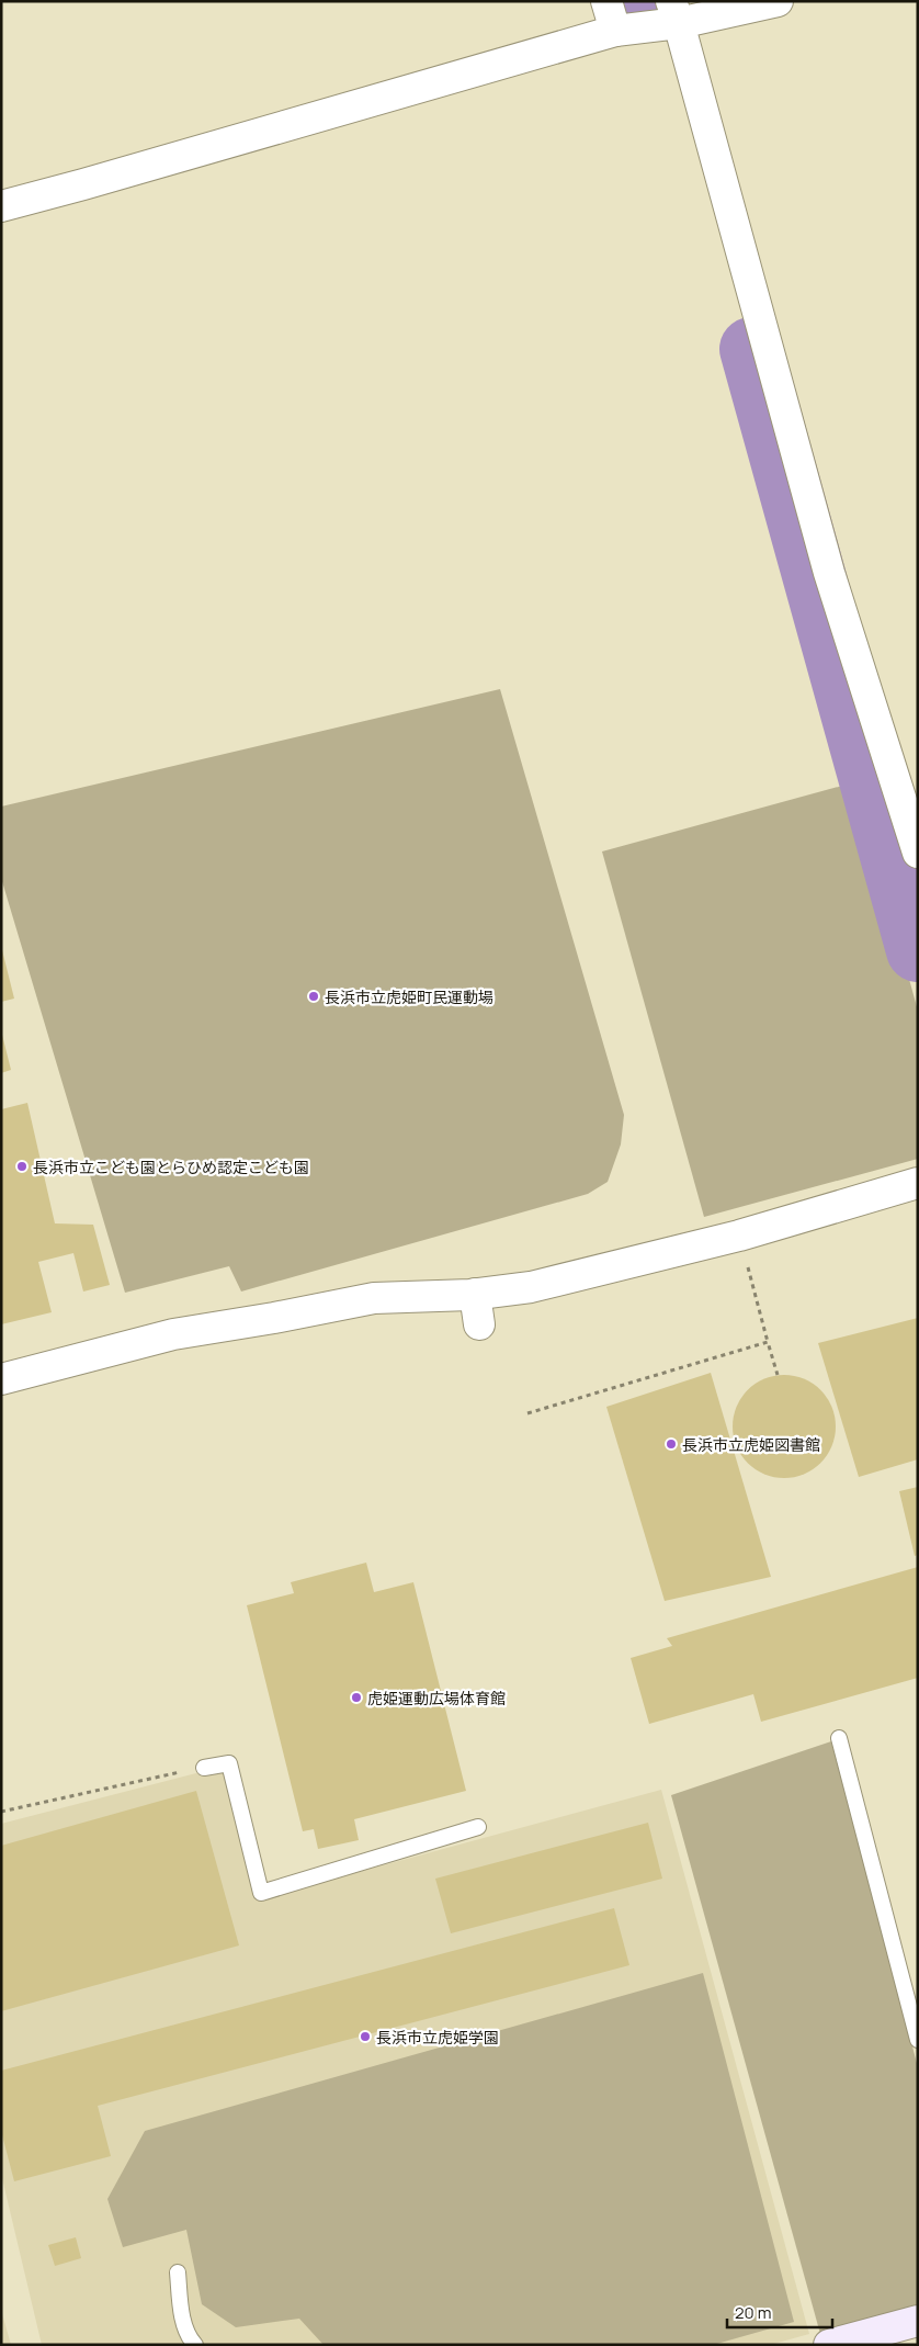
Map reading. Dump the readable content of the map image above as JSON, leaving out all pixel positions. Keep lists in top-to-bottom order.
{
  "places": [
    "長浜市立虎姫町民運動場",
    "長浜市立こども園とらひめ認定こども園",
    "長浜市立虎姫図書館",
    "虎姫運動広場体育館",
    "長浜市立虎姫学園"
  ],
  "scale_bar": "20 m"
}
